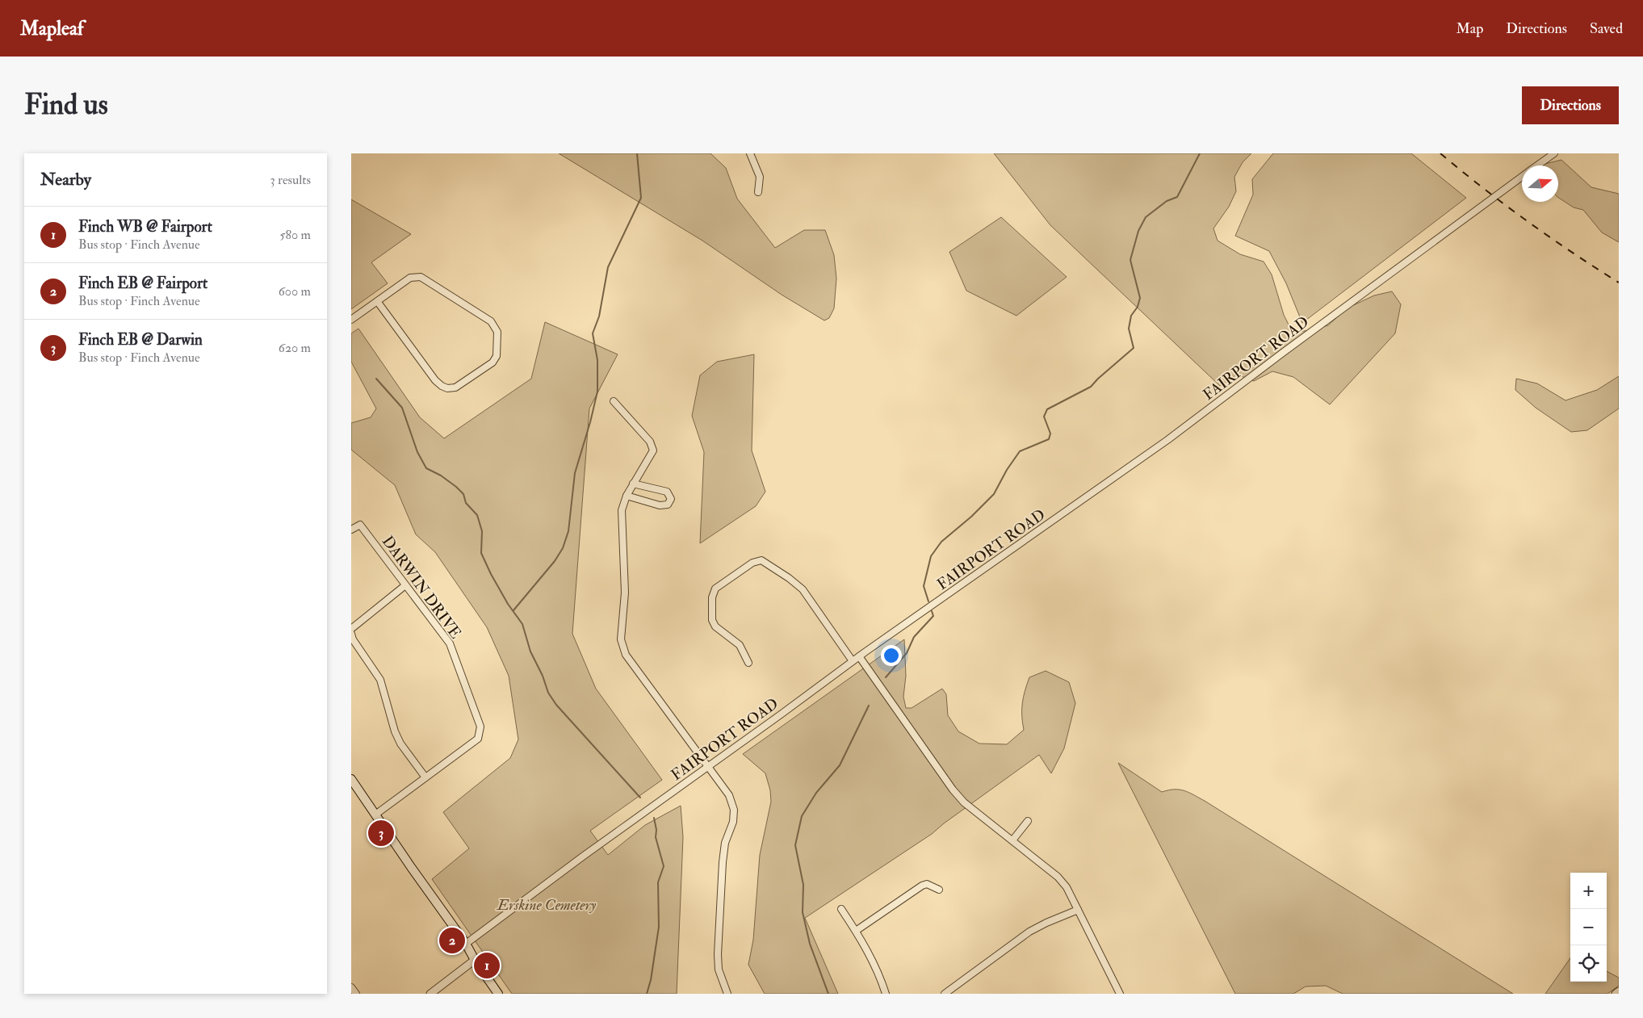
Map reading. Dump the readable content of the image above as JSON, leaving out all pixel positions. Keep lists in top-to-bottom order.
{
  "streets": {
    "street": ["FAIRPORT ROAD", "DARWIN DRIVE"]
  },
  "parks": ["Erskine Cemetery"],
  "north": "right",
  "page": {
    "header": "Mapleaf",
    "nav": ["Map", "Directions", "Saved"],
    "buttons": "Directions",
    "title": "Find us",
    "heading": ["Nearby", "3 results"],
    "list": [
      {
        "mark": "1",
        "name": "Finch WB @ Fairport",
        "note": "Bus stop · Finch Avenue",
        "value": "580 m"
      },
      {
        "mark": "2",
        "name": "Finch EB @ Fairport",
        "note": "Bus stop · Finch Avenue",
        "value": "600 m"
      },
      {
        "mark": "3",
        "name": "Finch EB @ Darwin",
        "note": "Bus stop · Finch Avenue",
        "value": "620 m"
      }
    ],
    "pins": ["3", "2", "1"],
    "map_buttons": ["+", "−"]
  }
}
